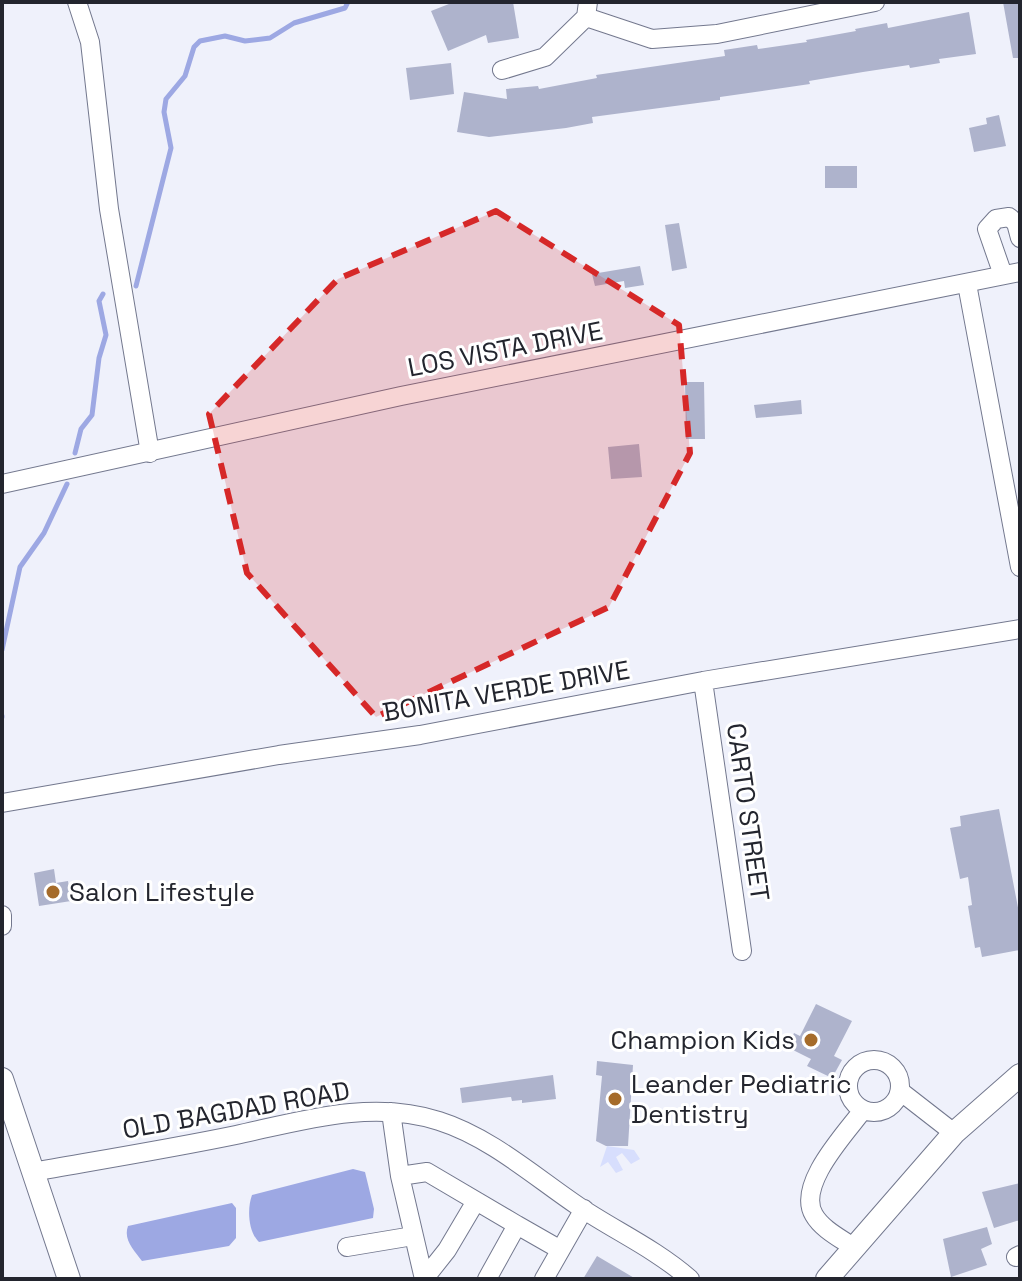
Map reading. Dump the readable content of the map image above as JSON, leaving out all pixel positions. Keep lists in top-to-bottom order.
{
  "streets": {
    "street": [
      "LOS VISTA DRIVE",
      "BONITA VERDE DRIVE",
      "CARTO STREET",
      "OLD BAGDAD ROAD"
    ]
  },
  "crossings": [
    ["BONITA VERDE DRIVE", "CARTO STREET"]
  ],
  "places": ["Salon Lifestyle", "Champion Kids", "Leander Pediatric Dentistry"]
}
